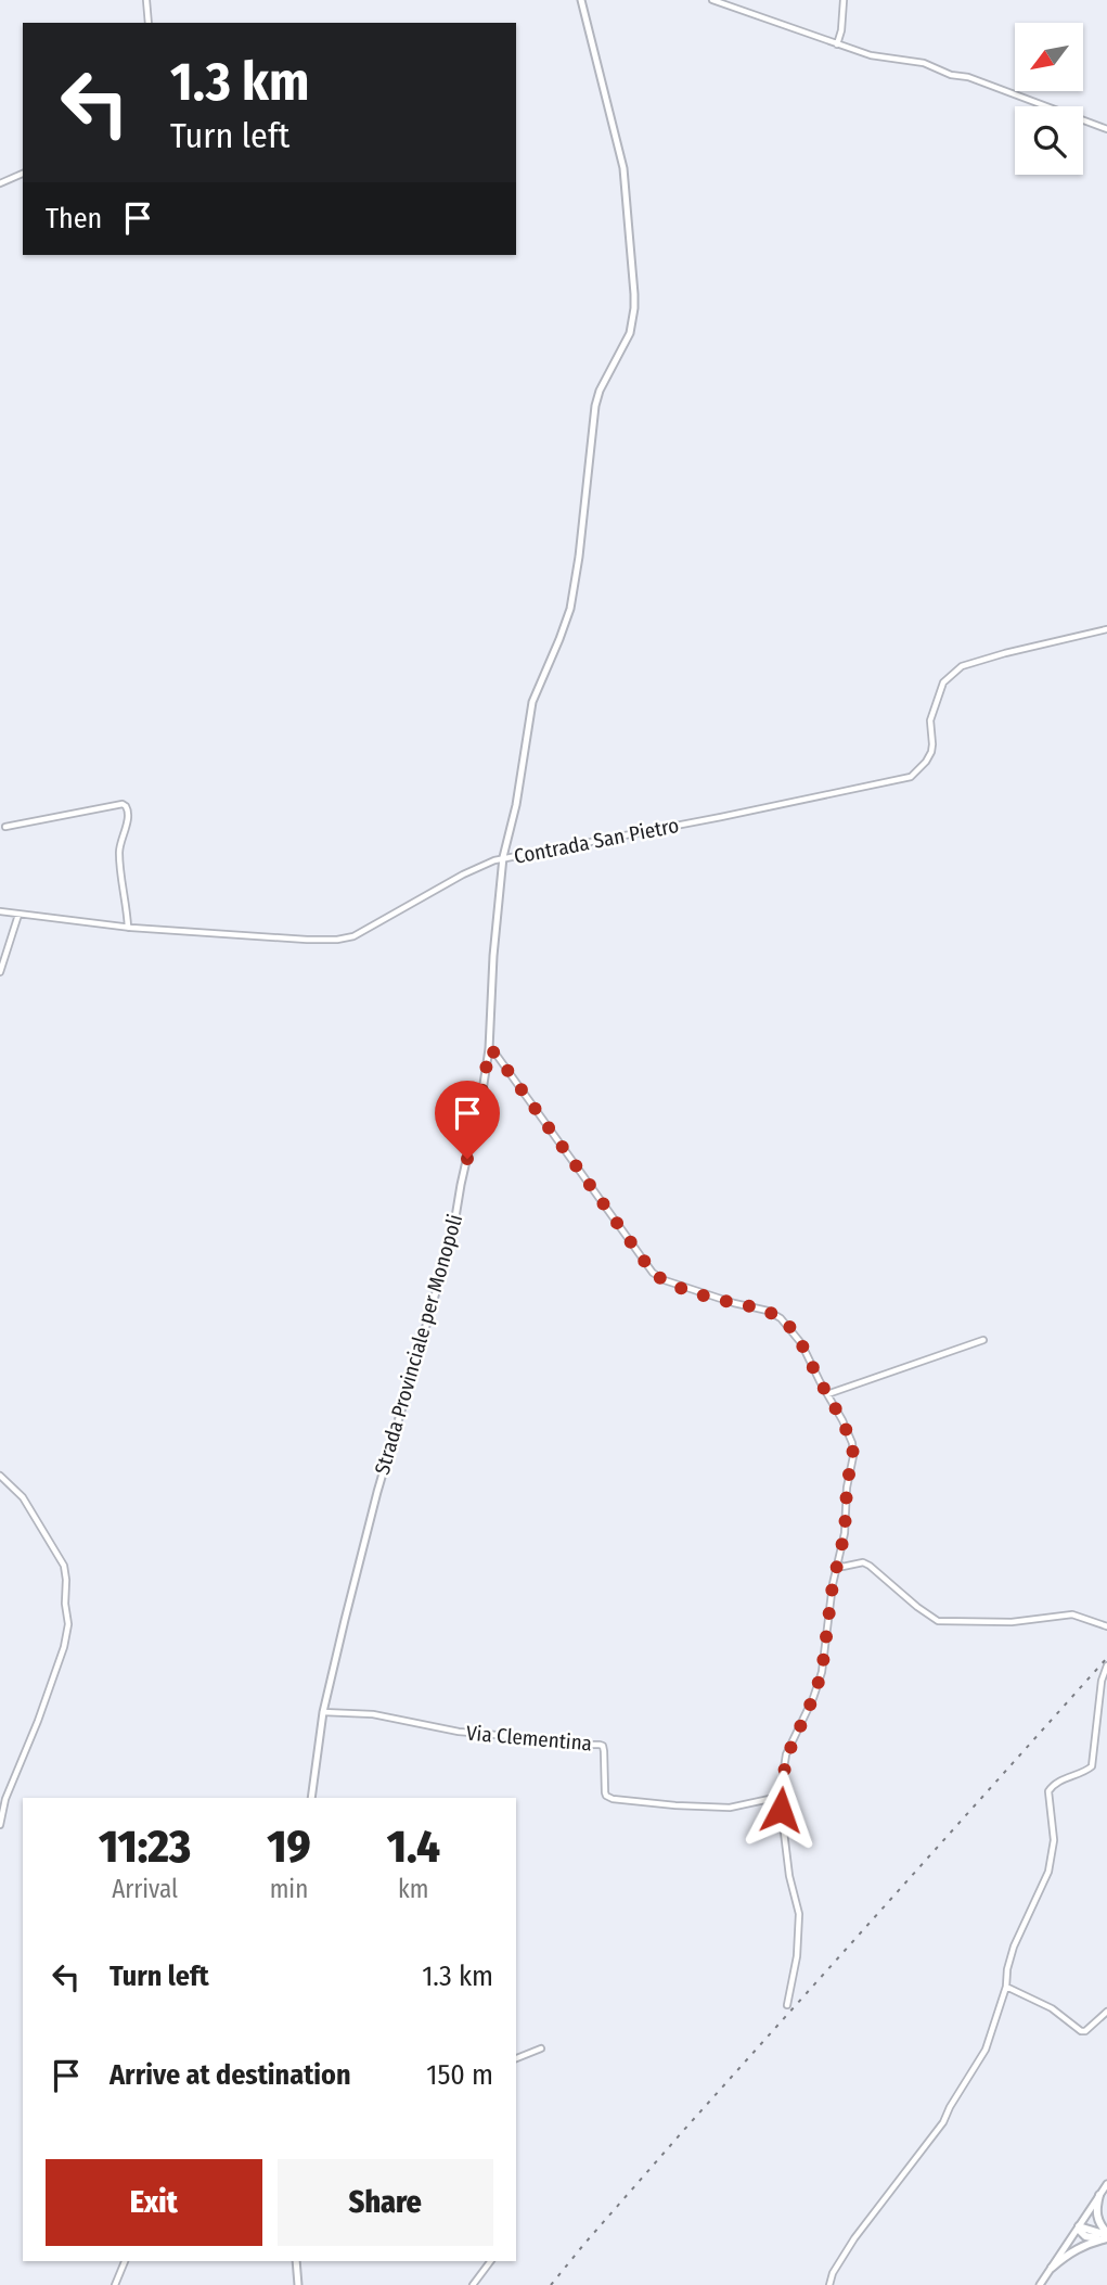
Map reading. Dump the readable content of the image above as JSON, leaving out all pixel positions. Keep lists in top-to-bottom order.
{
  "streets": {
    "street": ["Contrada San Pietro", "Strada Provinciale per Monopoli", "Via Clementina"]
  },
  "crossings": [
    ["Contrada San Pietro", "Strada Provinciale per Monopoli"],
    ["Strada Provinciale per Monopoli", "Via Clementina"]
  ],
  "north": "bottom left",
  "page": {
    "turn": ["1.3 km", "Turn left"],
    "then": "Then",
    "eta": [
      "11:23",
      "Arrival",
      "19",
      "min",
      "1.4",
      "km"
    ],
    "list": [
      {
        "name": "Turn left",
        "value": "1.3 km"
      },
      {
        "name": "Arrive at destination",
        "value": "150 m"
      }
    ],
    "buttons": ["Exit", "Share"]
  }
}
